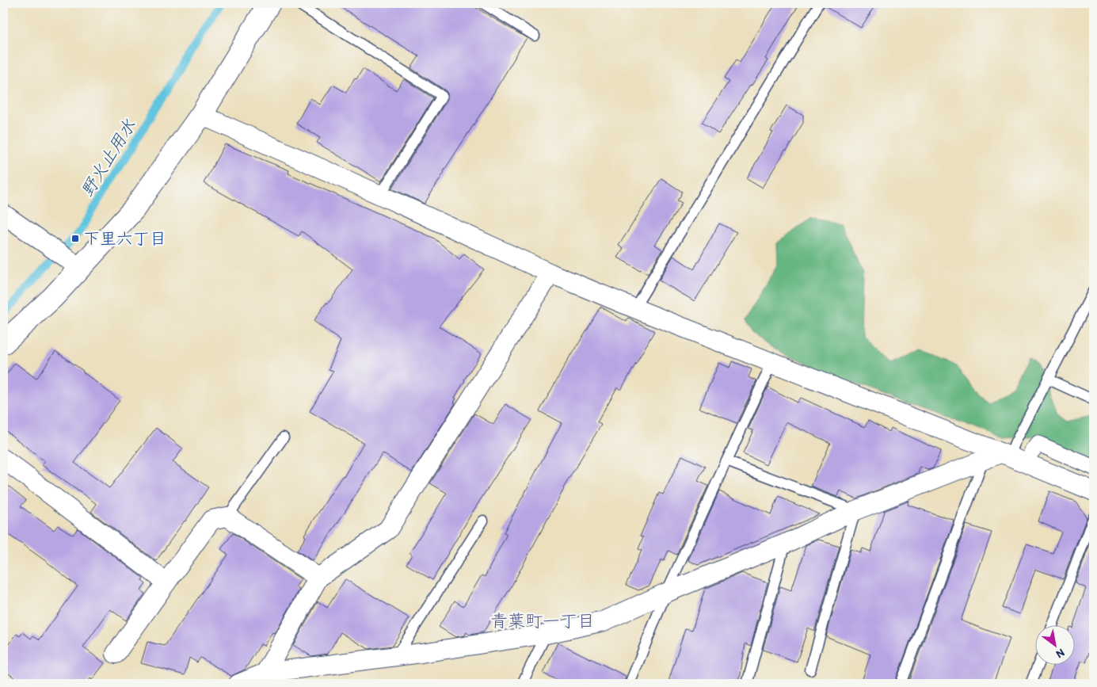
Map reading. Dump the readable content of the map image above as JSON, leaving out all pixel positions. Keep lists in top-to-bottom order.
{
  "districts": ["青葉町一丁目"],
  "water": ["野火止用水"],
  "places": {
    "transit": ["下里六丁目"]
  },
  "north": "bottom right"
}
